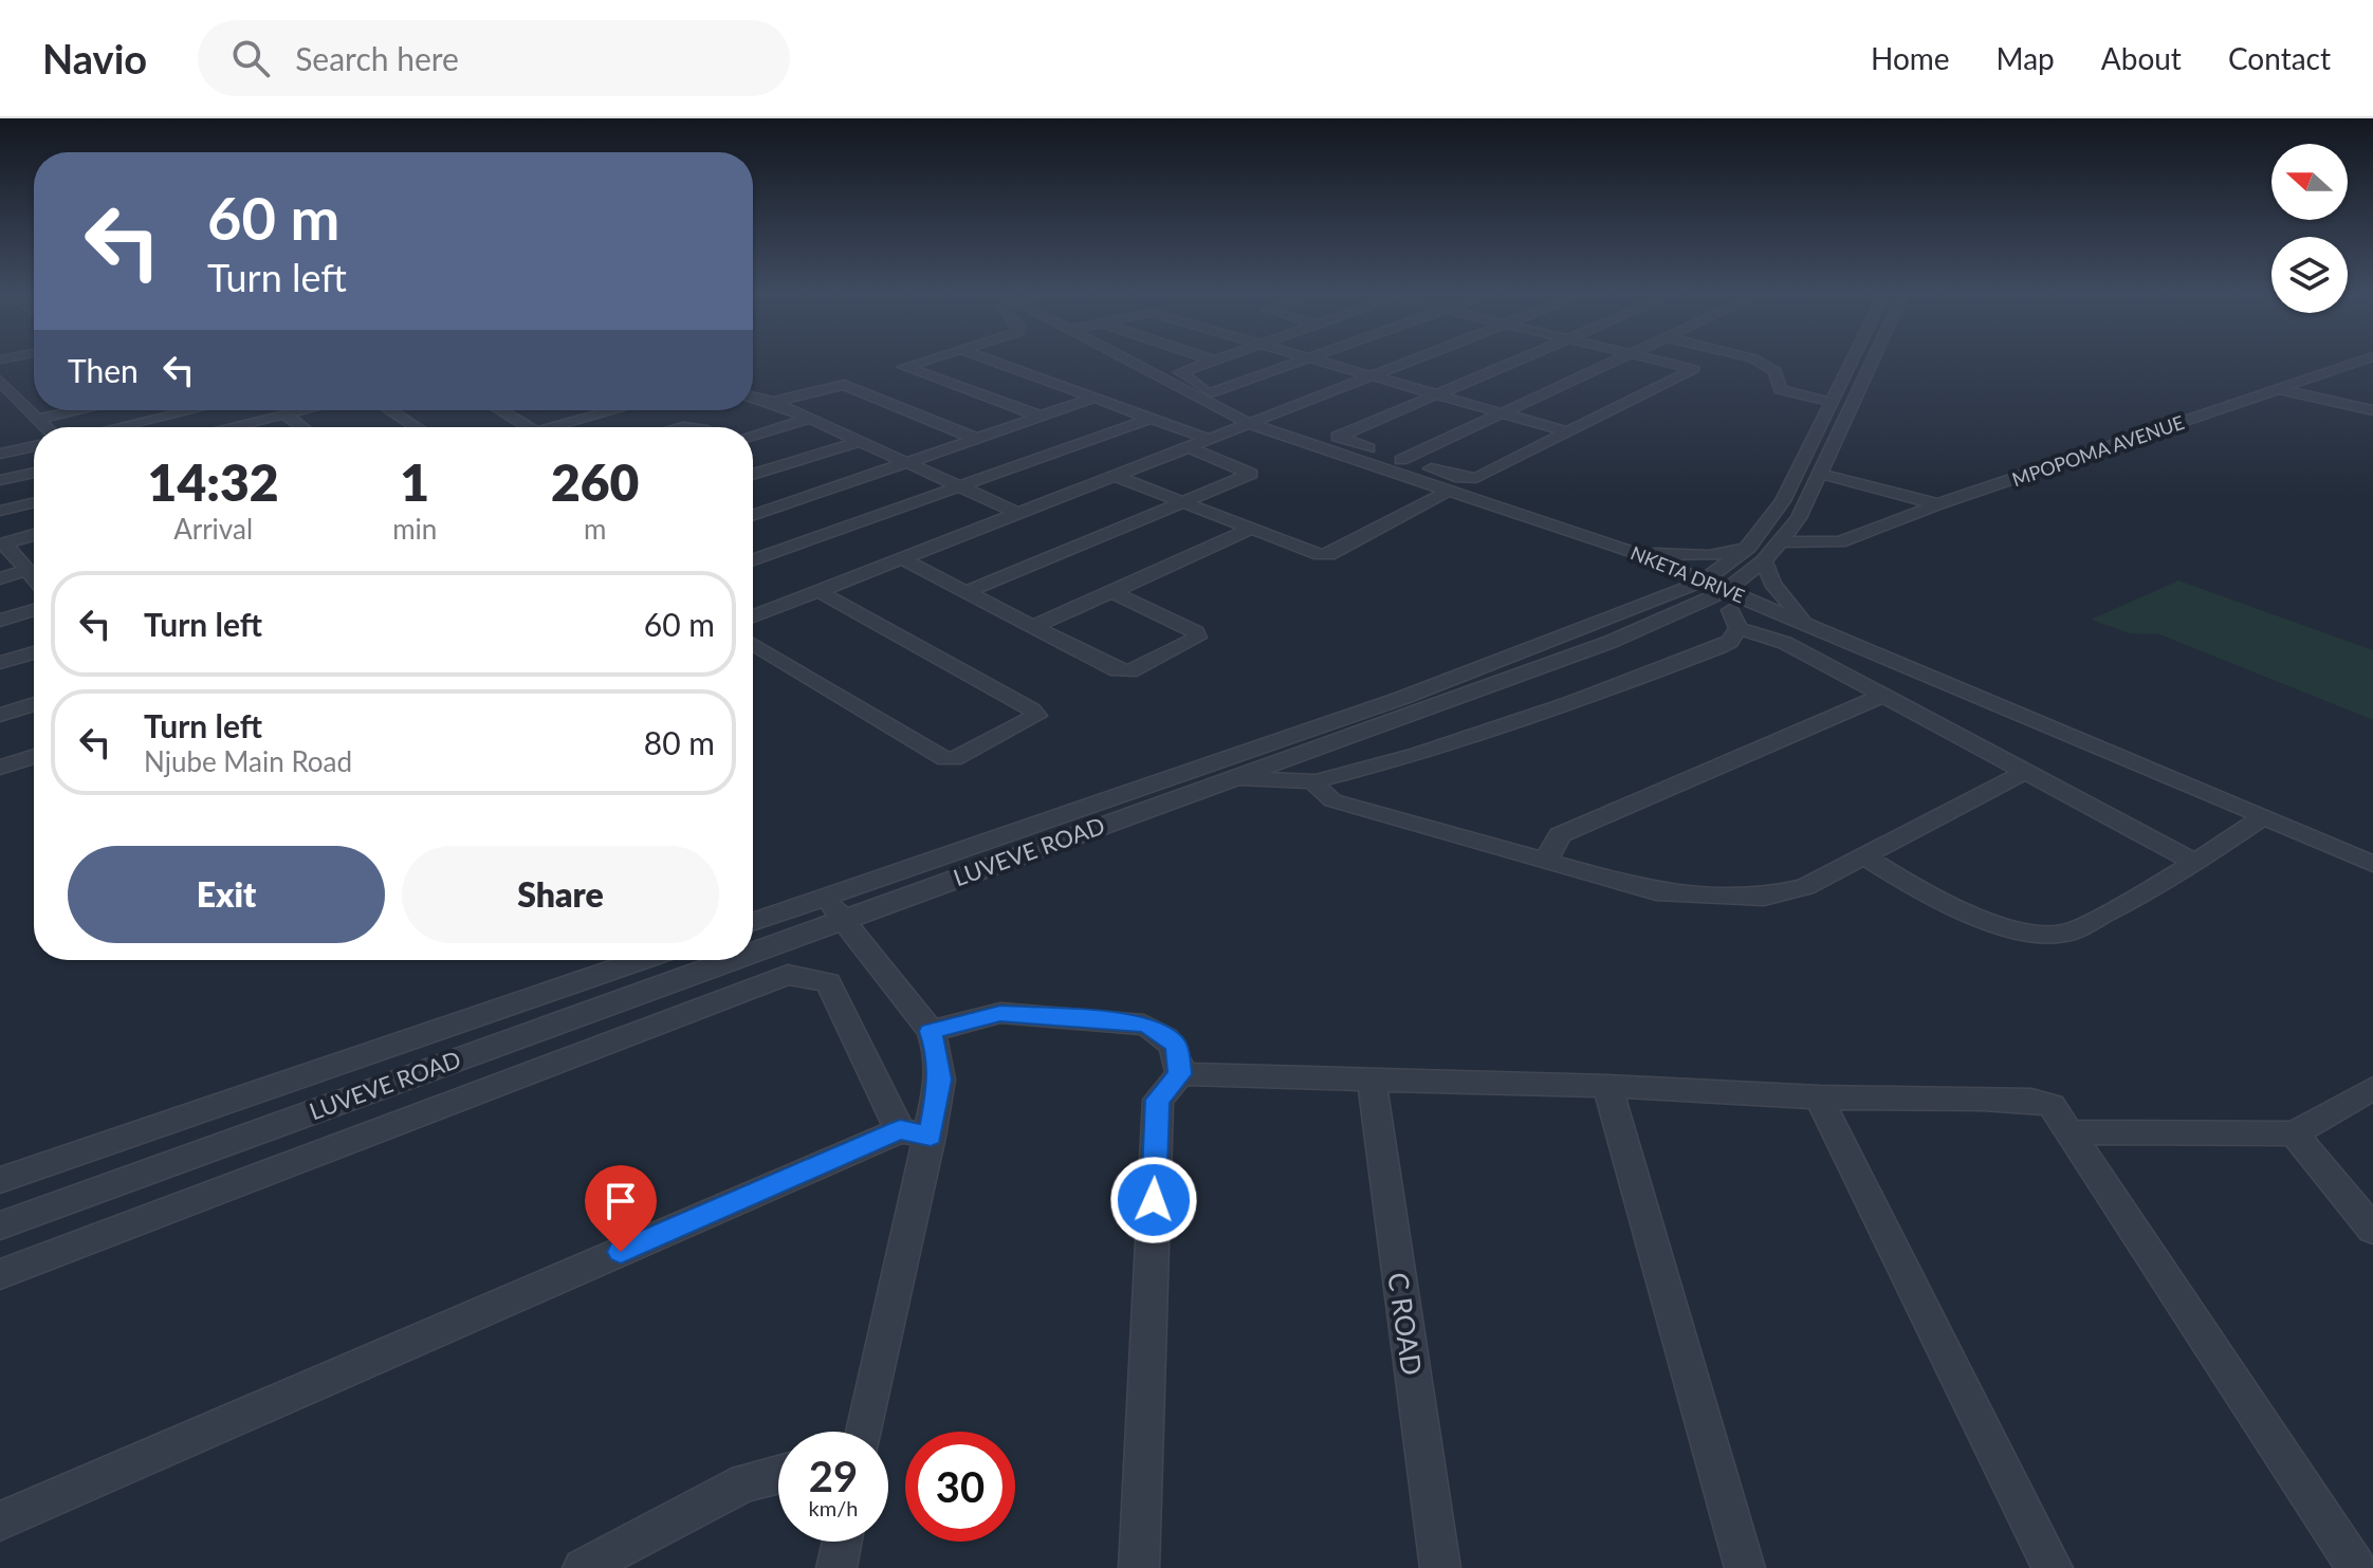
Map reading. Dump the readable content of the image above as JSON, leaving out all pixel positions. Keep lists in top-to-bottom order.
{
  "streets": {
    "street": [
      "MPOPOMA AVENUE",
      "NKETA DRIVE",
      "LUVEVE ROAD",
      "C ROAD"
    ]
  },
  "crossings": [
    ["MPOPOMA AVENUE", "LUVEVE ROAD"],
    ["NKETA DRIVE", "LUVEVE ROAD"]
  ],
  "north": "left",
  "page": {
    "header": "Navio",
    "search": "Search here",
    "nav": [
      "Home",
      "Map",
      "About",
      "Contact"
    ],
    "turn": ["60 m", "Turn left"],
    "then": "Then",
    "eta": [
      "14:32",
      "Arrival",
      "1",
      "min",
      "260",
      "m"
    ],
    "list": [
      {
        "name": "Turn left",
        "value": "60 m"
      },
      {
        "name": "Turn left",
        "note": "Njube Main Road",
        "value": "80 m"
      }
    ],
    "buttons": ["Exit", "Share"],
    "speed": "29 km/h",
    "limit": "30"
  }
}
